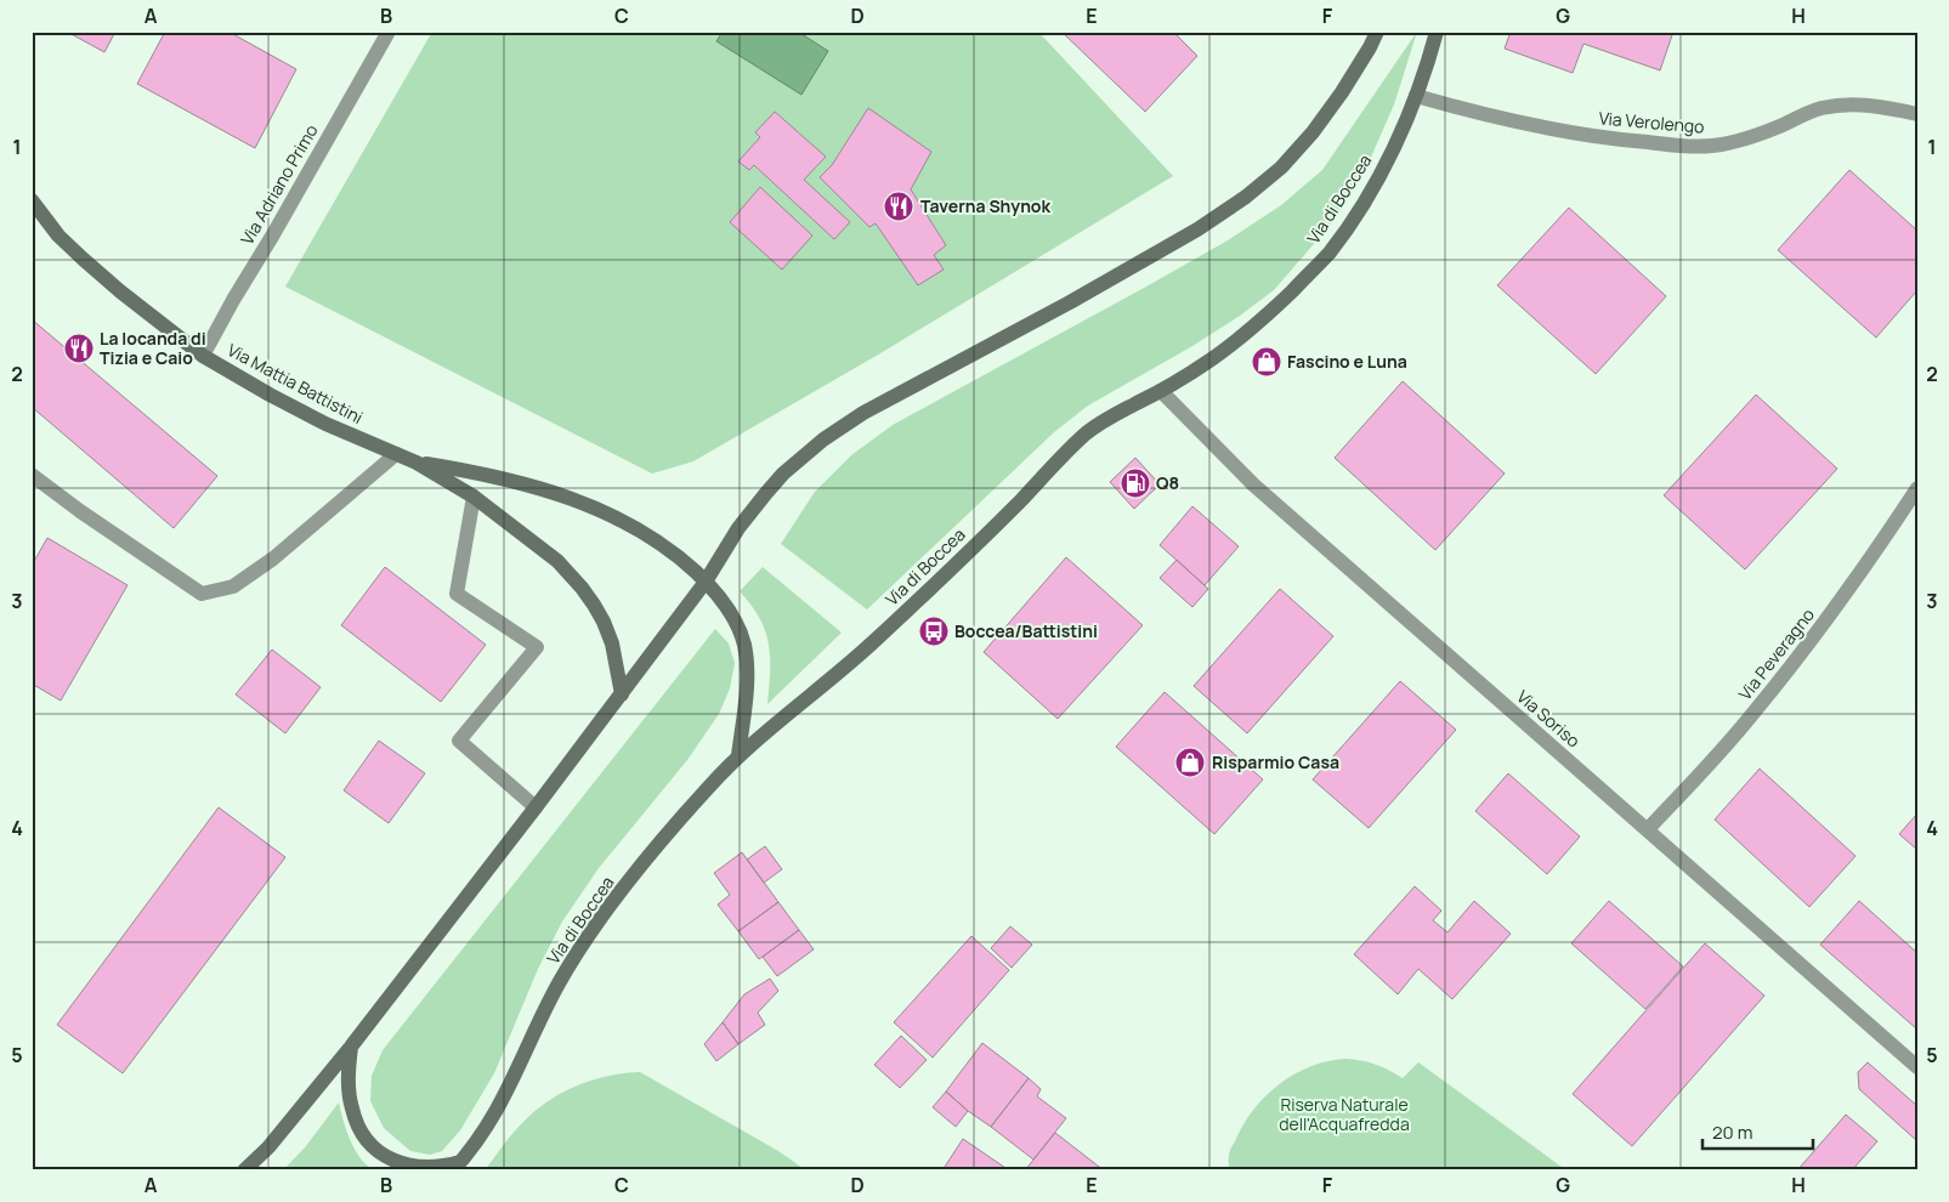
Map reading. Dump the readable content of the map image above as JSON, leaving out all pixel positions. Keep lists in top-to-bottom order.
{
  "streets": {
    "main road": ["Via di Boccea", "Via Mattia Battistini"],
    "street": [
      "Via Verolengo",
      "Via Adriano Primo",
      "Via Peveragno",
      "Via Soriso"
    ]
  },
  "crossings": [
    ["Via Verolengo", "Via di Boccea"],
    ["Via Adriano Primo", "Via Mattia Battistini"],
    ["Via di Boccea", "Via Mattia Battistini"],
    ["Via di Boccea", "Via Soriso"],
    ["Via Peveragno", "Via Soriso"]
  ],
  "parks": ["Riserva Naturale dell'Acquafredda"],
  "places": {
    "restaurant": ["Taverna Shynok", "La locanda di Tizia e Caio"],
    "shop": ["Fascino e Luna", "Risparmio Casa"],
    "fuel station": ["Q8"],
    "bus stop": ["Boccea/Battistini"]
  },
  "scale_bar": "20 m",
  "grid": {
    "columns": [
      "A",
      "B",
      "C",
      "D",
      "E",
      "F",
      "G",
      "H"
    ],
    "rows": [
      "1",
      "2",
      "3",
      "4",
      "5"
    ]
  }
}
